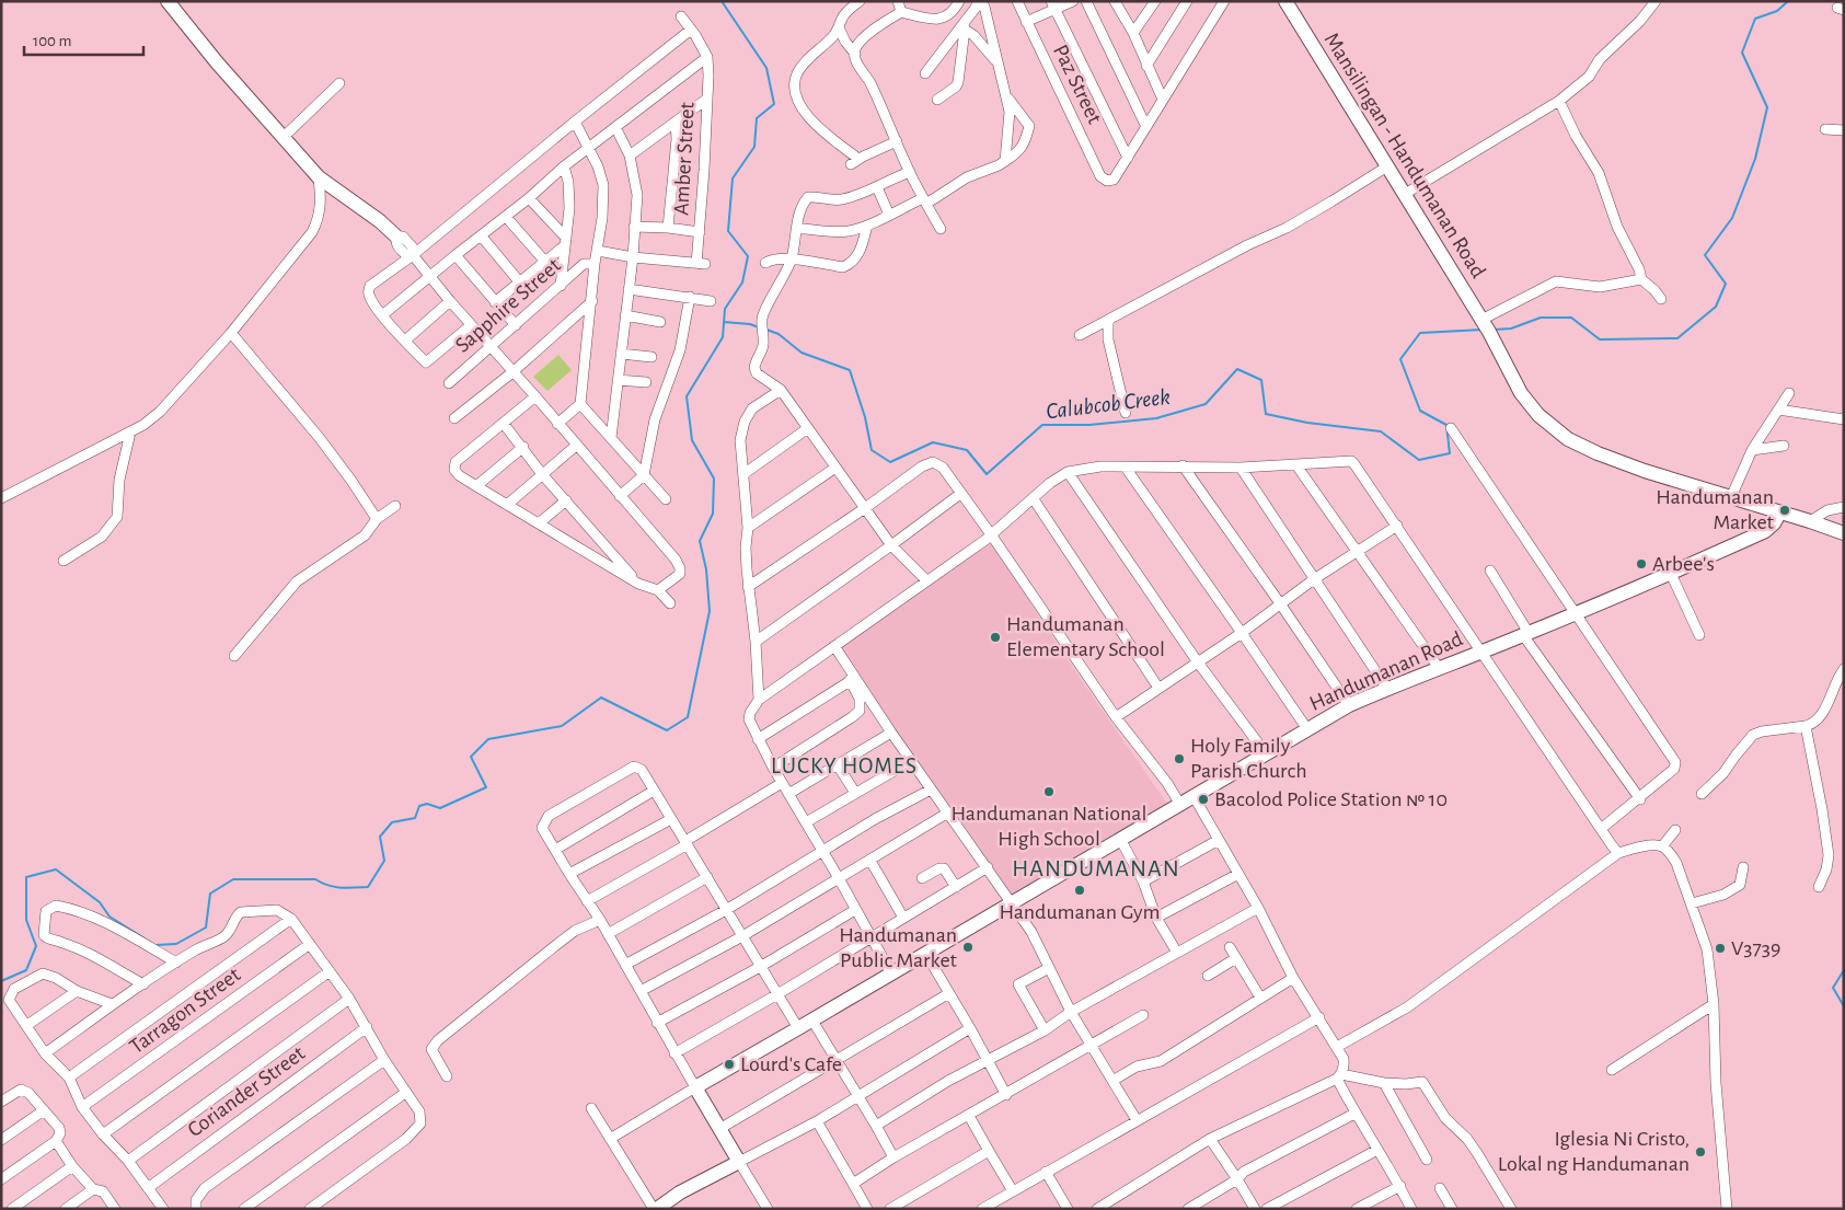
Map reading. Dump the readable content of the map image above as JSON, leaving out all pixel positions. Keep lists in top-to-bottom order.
{
  "streets": {
    "street": [
      "Paz Street",
      "Mansilingan - Handumanan Road",
      "Amber Street",
      "Sapphire Street",
      "Handumanan Road",
      "Tarragon Street",
      "Coriander Street"
    ]
  },
  "crossings": [
    ["Mansilingan - Handumanan Road", "Handumanan Road"]
  ],
  "districts": ["LUCKY HOMES", "HANDUMANAN"],
  "water": ["Calubcob Creek"],
  "places": [
    "Handumanan Market",
    "Arbee's",
    "Handumanan Elementary School",
    "Holy Family Parish Church",
    "Handumanan National High School",
    "Bacolod Police Station № 10",
    "Handumanan Gym",
    "Handumanan Public Market",
    "V3739",
    "Lourd's Cafe",
    "Iglesia Ni Cristo, Lokal ng Handumanan"
  ],
  "scale_bar": "100 m"
}
